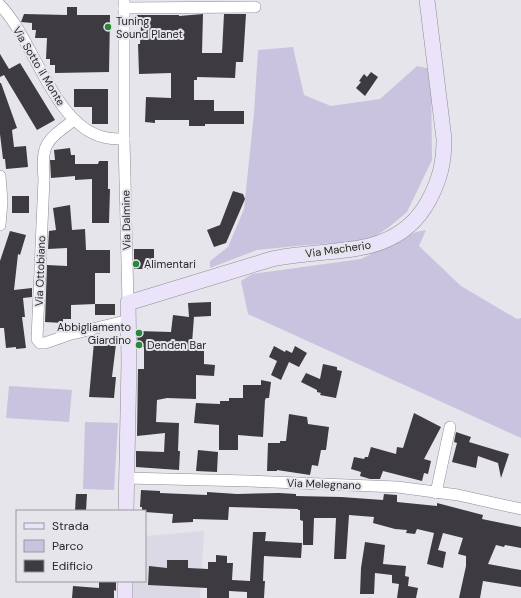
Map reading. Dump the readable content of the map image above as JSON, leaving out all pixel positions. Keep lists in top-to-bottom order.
{
  "streets": {
    "street": [
      "Via Sotto il Monte",
      "Via Dalmine",
      "Via Macherio",
      "Via Ottobiano",
      "Via Melegnano"
    ]
  },
  "crossings": [
    ["Via Sotto il Monte", "Via Dalmine"],
    ["Via Sotto il Monte", "Via Ottobiano"],
    ["Via Dalmine", "Via Macherio"],
    ["Via Dalmine", "Via Ottobiano"],
    ["Via Dalmine", "Via Melegnano"]
  ],
  "places": [
    "Tuning Sound Planet",
    "Alimentari",
    "Abbigliamento Giardino",
    "Denden Bar"
  ],
  "legend": ["Strada", "Parco", "Edificio"]
}
